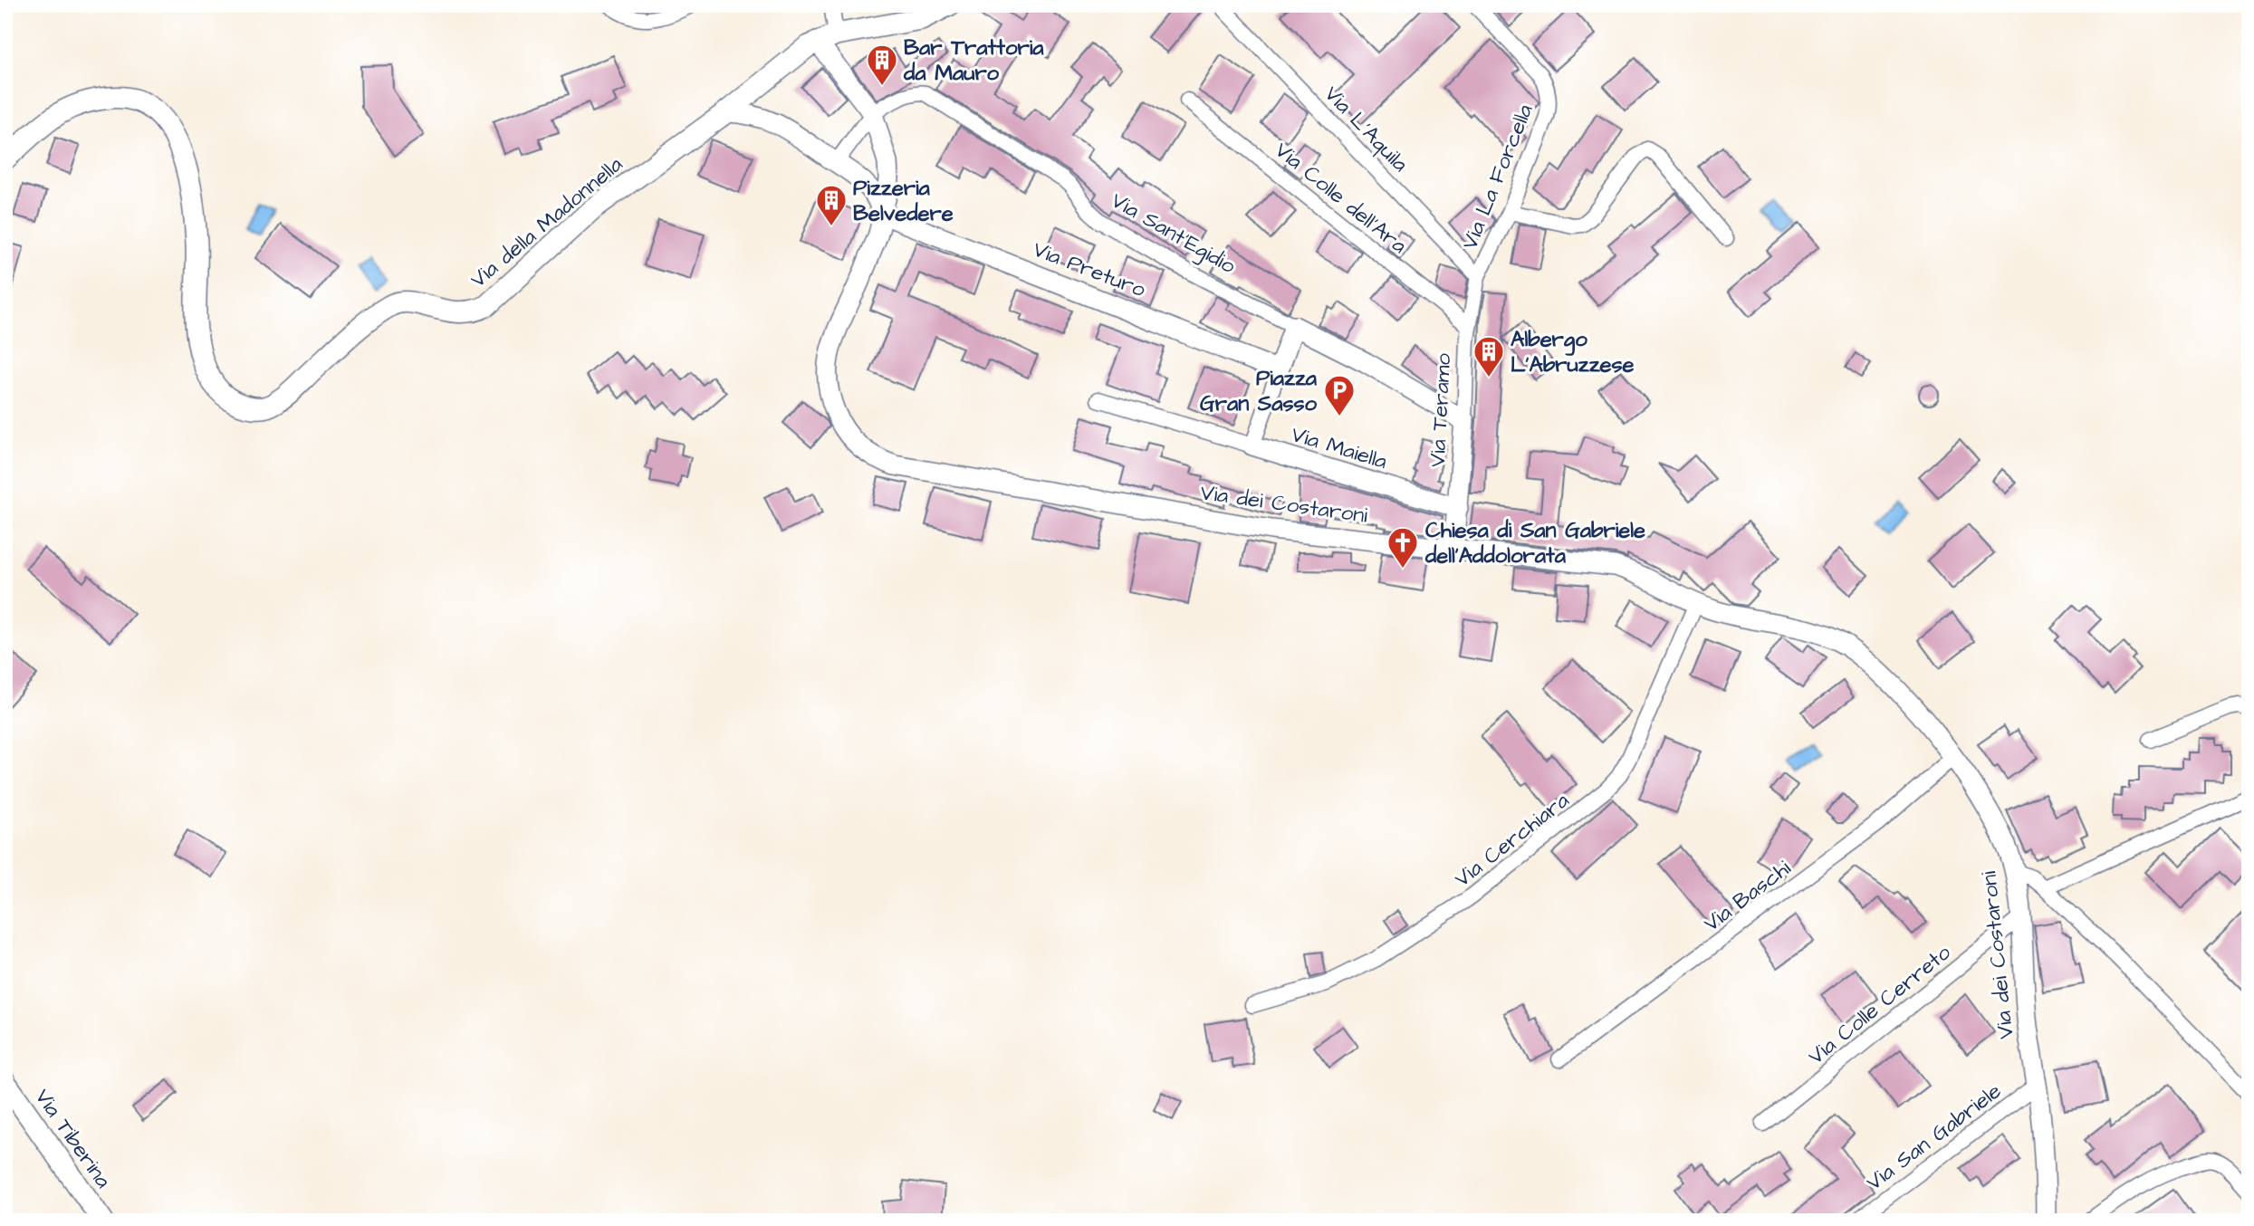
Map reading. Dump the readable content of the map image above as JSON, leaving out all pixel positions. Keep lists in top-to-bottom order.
{
  "streets": {
    "main road": ["Via della Madonnella", "Via Tiberina"],
    "street": [
      "Via L'Aquila",
      "Via La Forcella",
      "Via Colle dell'Ara",
      "Via Sant'Egidio",
      "Via Preturo",
      "Via Teramo",
      "Via Maiella",
      "Via dei Costaroni",
      "Via Cerchiara",
      "Via Baschi",
      "Via Colle Cerreto",
      "Via San Gabriele"
    ]
  },
  "crossings": [
    ["Via L'Aquila", "Via La Forcella"],
    ["Via L'Aquila", "Via Teramo"],
    ["Via La Forcella", "Via Teramo"],
    ["Via Colle dell'Ara", "Via Teramo"],
    ["Via Sant'Egidio", "Via Teramo"],
    ["Via Preturo", "Via dei Costaroni"],
    ["Via Teramo", "Via Maiella"],
    ["Via Teramo", "Via dei Costaroni"],
    ["Via dei Costaroni", "Via Cerchiara"],
    ["Via dei Costaroni", "Via Baschi"],
    ["Via dei Costaroni", "Via Colle Cerreto"],
    ["Via dei Costaroni", "Via San Gabriele"]
  ],
  "places": {
    "building": ["Bar Trattoria da Mauro", "Pizzeria Belvedere", "Albergo L'Abruzzese"],
    "parking": ["Piazza Gran Sasso"],
    "church": ["Chiesa di San Gabriele dell'Addolorata"]
  }
}
